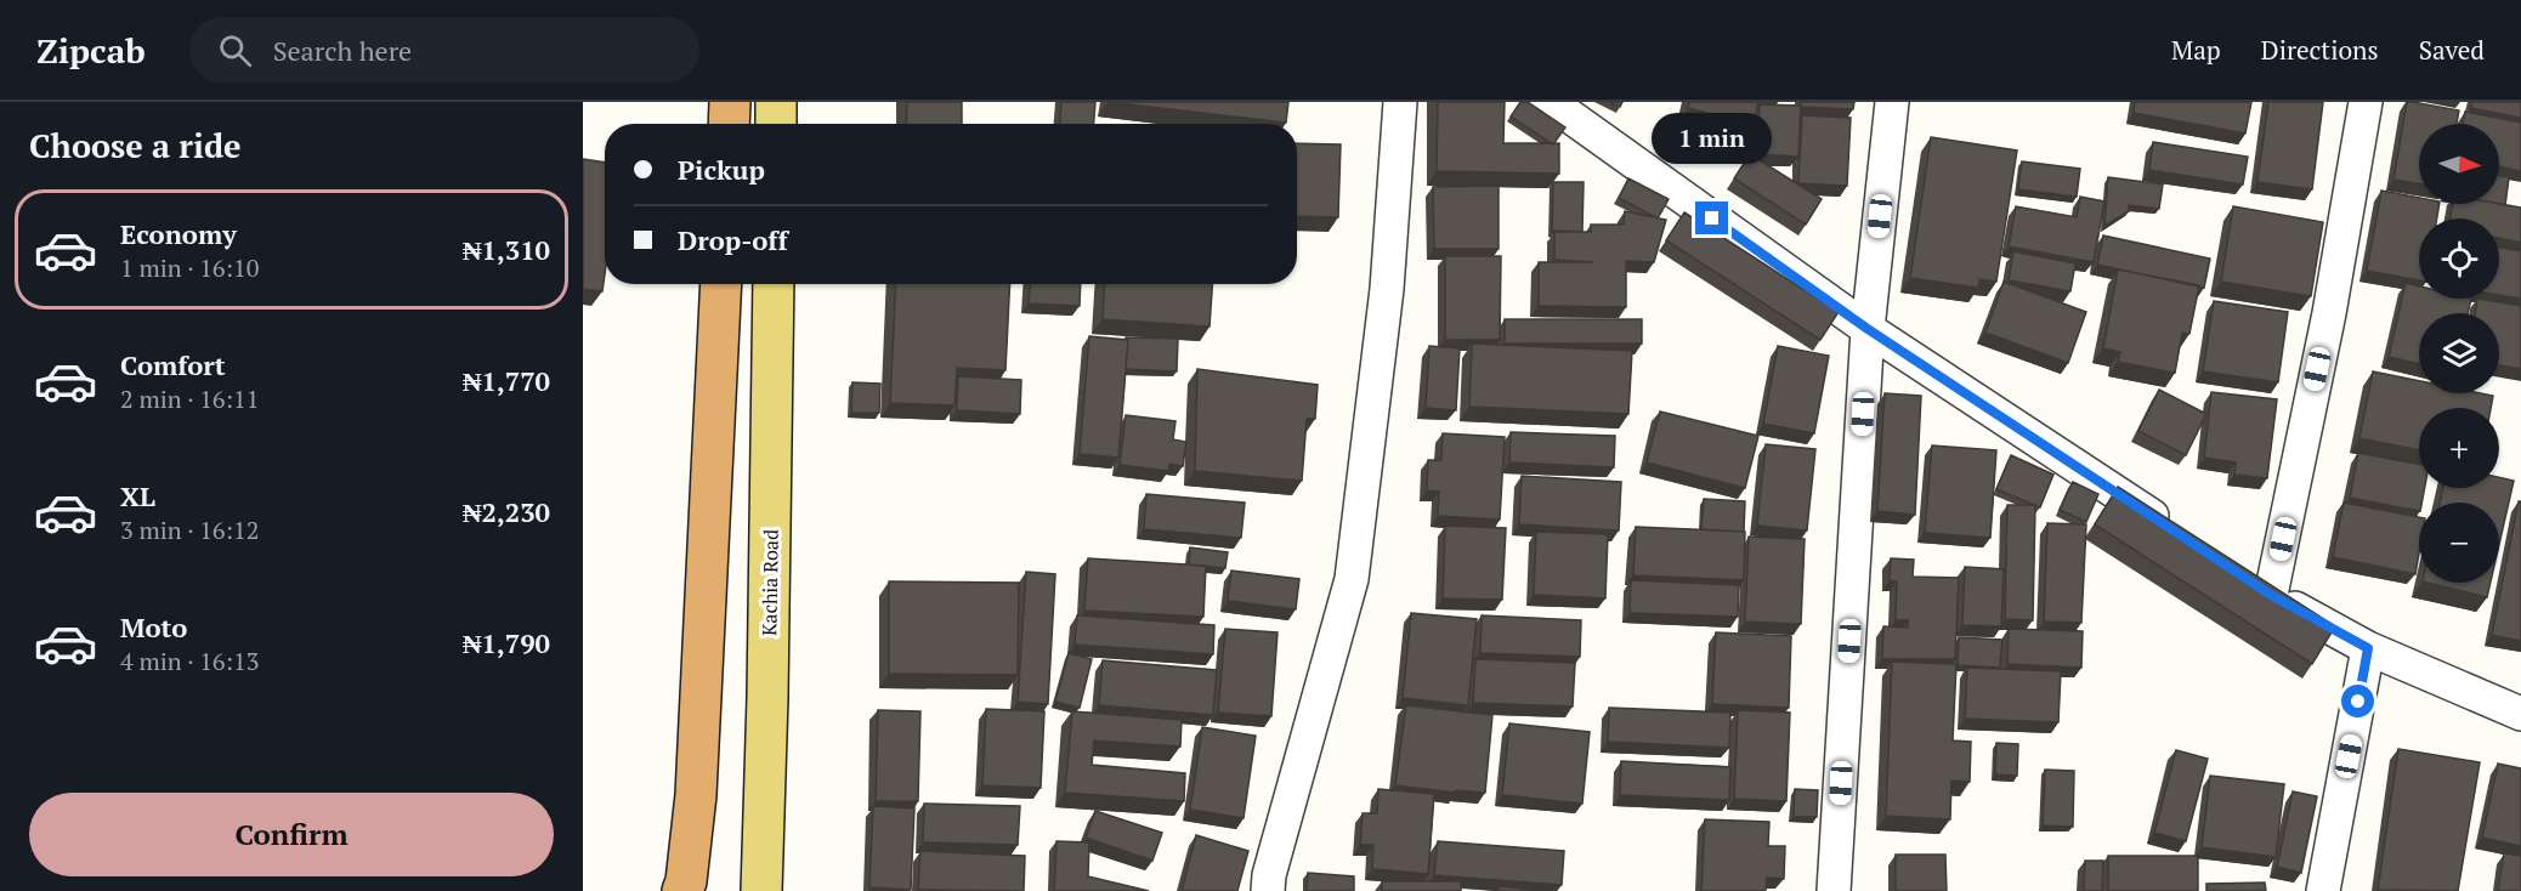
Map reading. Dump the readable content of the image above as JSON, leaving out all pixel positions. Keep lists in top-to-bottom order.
{
  "streets": {
    "main road": ["Kachia Road"]
  },
  "north": "right",
  "page": {
    "header": "Zipcab",
    "search": "Search here",
    "nav": ["Map", "Directions", "Saved"],
    "heading": "Choose a ride",
    "bubble": "1 min",
    "map_buttons": ["+", "−"],
    "banner": ["Pickup", "Drop-off"],
    "list": [
      {
        "name": "Economy",
        "note": "1 min · 16:10",
        "value": "₦1,310"
      },
      {
        "name": "Comfort",
        "note": "2 min · 16:11",
        "value": "₦1,770"
      },
      {
        "name": "XL",
        "note": "3 min · 16:12",
        "value": "₦2,230"
      },
      {
        "name": "Moto",
        "note": "4 min · 16:13",
        "value": "₦1,790"
      }
    ],
    "buttons": "Confirm"
  }
}
